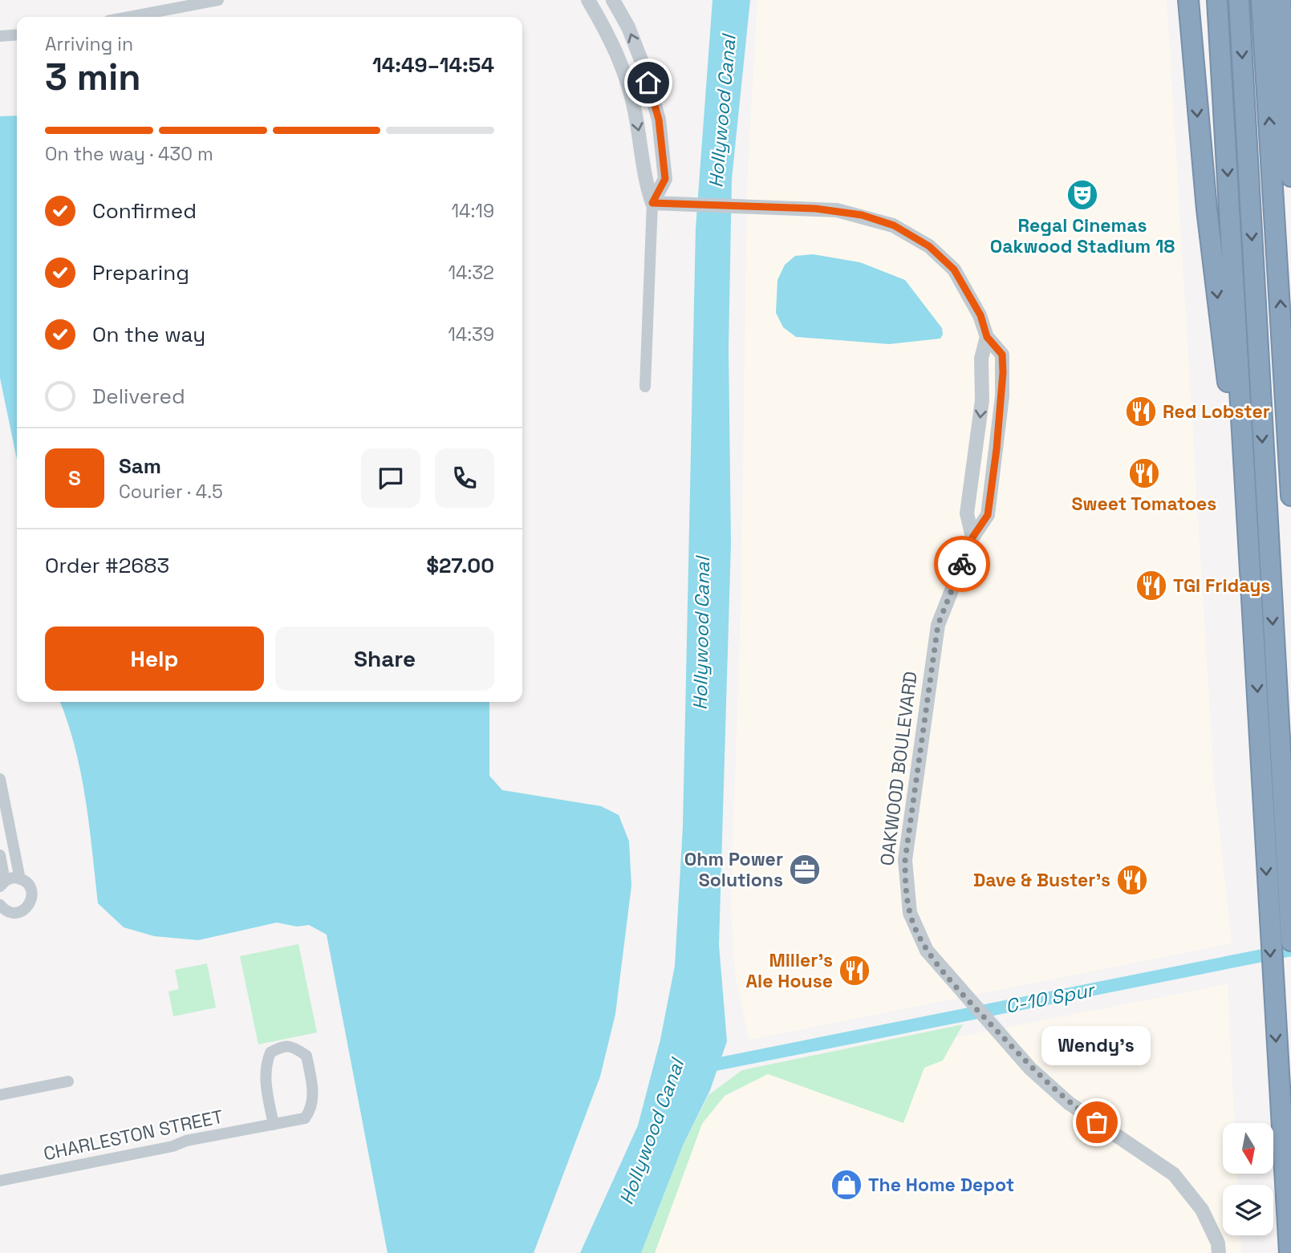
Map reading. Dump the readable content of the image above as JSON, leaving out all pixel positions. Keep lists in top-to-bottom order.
{
  "streets": {
    "street": ["OAKWOOD BOULEVARD", "CHARLESTON STREET"]
  },
  "water": ["Hollywood Canal", "C-10 Spur"],
  "places": {
    "theatre": ["Regal Cinemas Oakwood Stadium 18"],
    "restaurant": [
      "Red Lobster",
      "Sweet Tomatoes",
      "TGI Fridays",
      "Dave & Buster's",
      "Miller's Ale House"
    ],
    "office": ["Ohm Power Solutions"],
    "other": ["Wendy's"],
    "shop": ["The Home Depot"]
  },
  "north": "bottom",
  "page": {
    "heading": ["3 min", "Arriving in", "14:49–14:54"],
    "panel": [
      "Sam",
      "Courier · 4.5",
      "Order #2683",
      "$27.00"
    ],
    "bar": "On the way · 430 m",
    "list": [
      ["Confirmed", "14:19"],
      ["Preparing", "14:32"],
      ["On the way", "14:39"],
      "Delivered"
    ],
    "round": "S",
    "buttons": ["Help", "Share"],
    "bubble": "Wendy's"
  }
}
